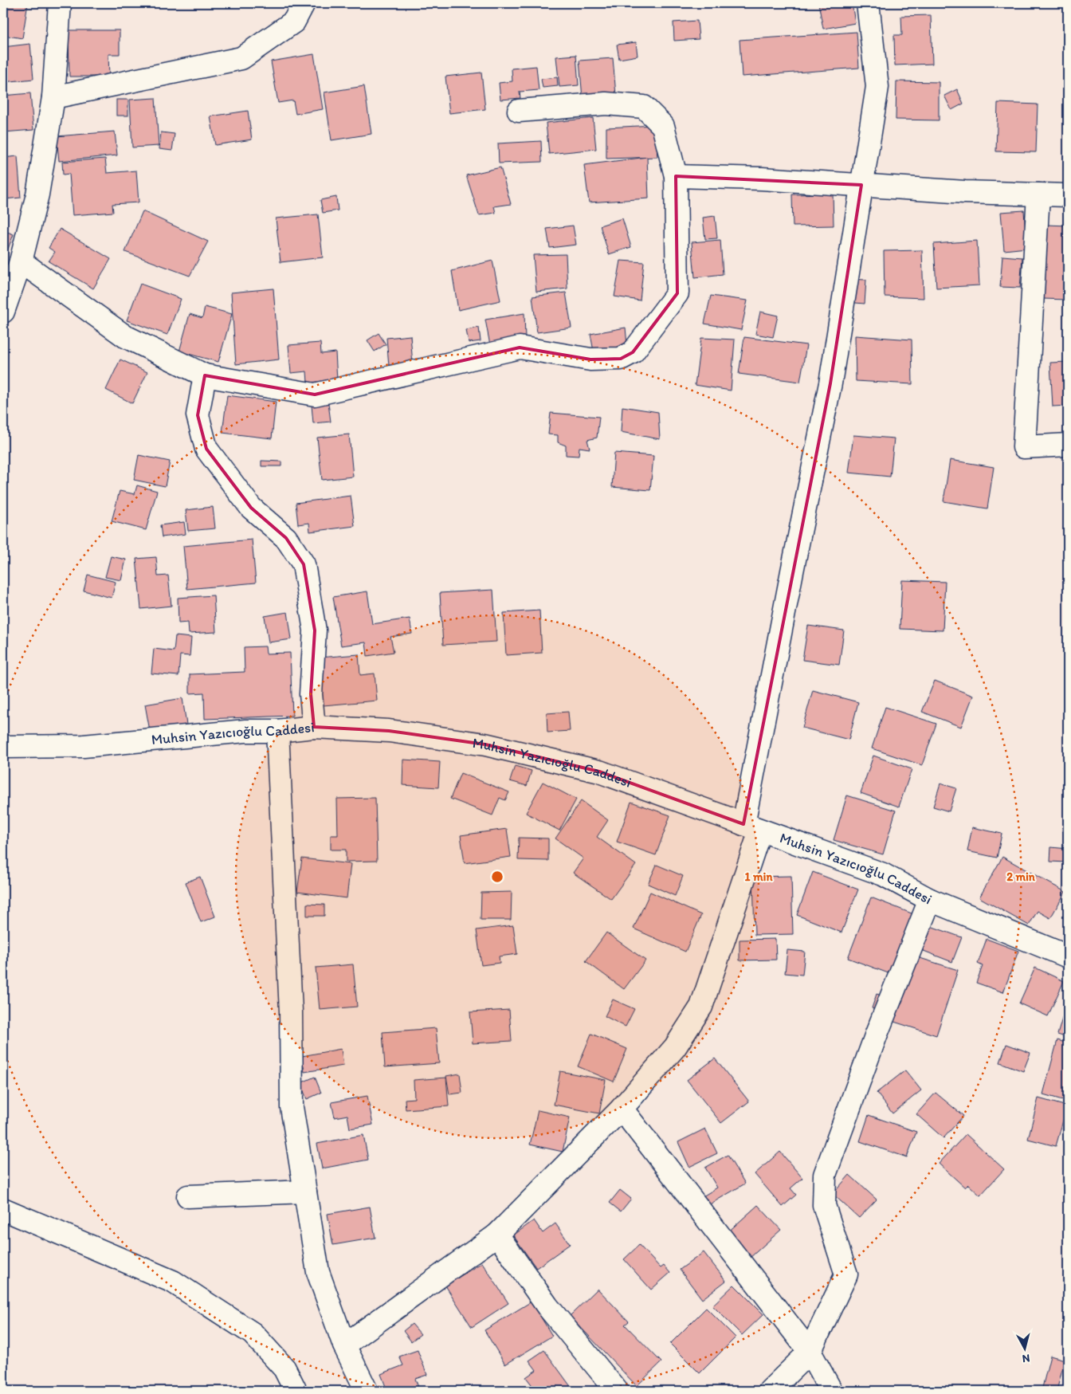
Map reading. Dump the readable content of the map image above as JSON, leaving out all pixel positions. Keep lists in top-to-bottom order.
{
  "streets": {
    "street": ["Muhsin Yazıcıoğlu Caddesi"]
  },
  "north": "bottom",
  "rings": ["1 min", "2 min"]
}
